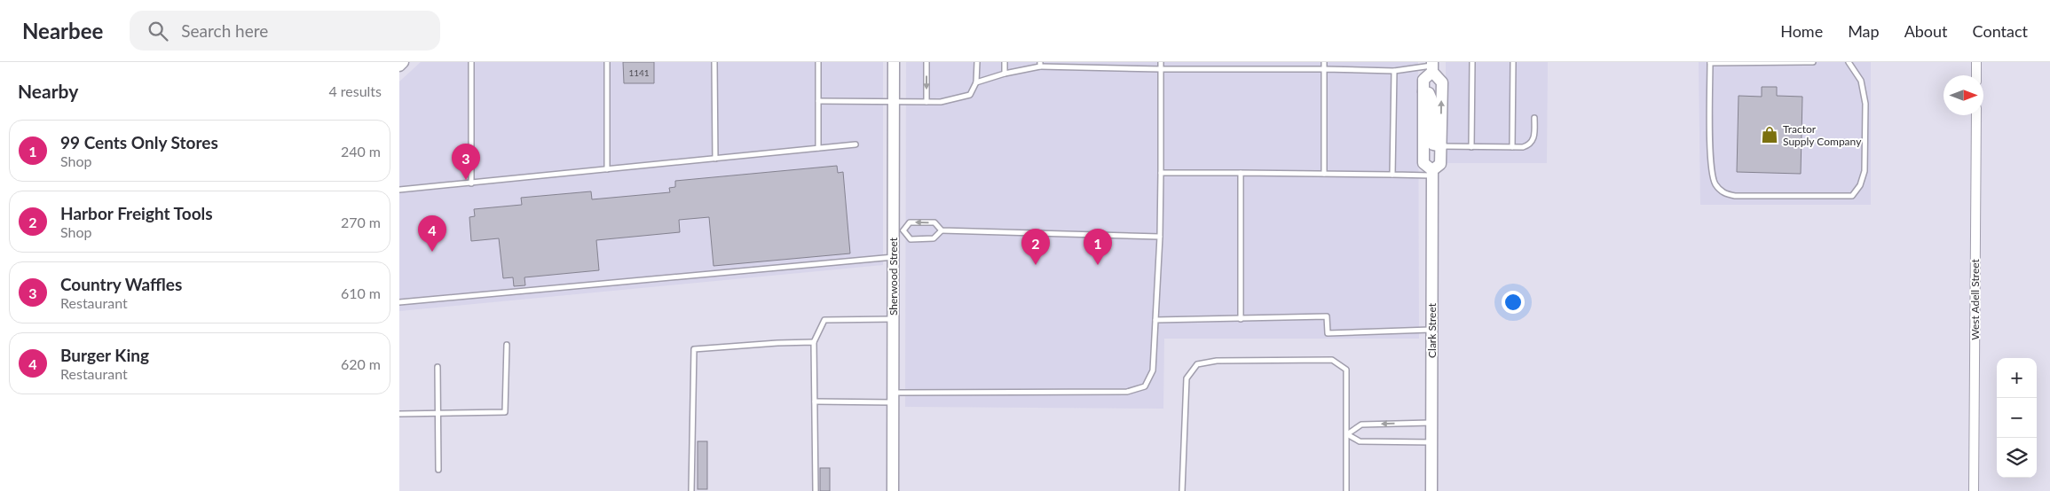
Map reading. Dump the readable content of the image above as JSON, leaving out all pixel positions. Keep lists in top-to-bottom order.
{
  "streets": {
    "street": ["Sherwood Street", "West Adell Street", "Clark Street"]
  },
  "places": {
    "shop": ["Tractor Supply Company"]
  },
  "house_numbers": ["1141"],
  "north": "right",
  "page": {
    "header": "Nearbee",
    "search": "Search here",
    "nav": [
      "Home",
      "Map",
      "About",
      "Contact"
    ],
    "heading": ["Nearby", "4 results"],
    "list": [
      {
        "mark": "1",
        "name": "99 Cents Only Stores",
        "note": "Shop",
        "value": "240 m"
      },
      {
        "mark": "2",
        "name": "Harbor Freight Tools",
        "note": "Shop",
        "value": "270 m"
      },
      {
        "mark": "3",
        "name": "Country Waffles",
        "note": "Restaurant",
        "value": "610 m"
      },
      {
        "mark": "4",
        "name": "Burger King",
        "note": "Restaurant",
        "value": "620 m"
      }
    ],
    "pins": [
      "3",
      "4",
      "1",
      "2"
    ],
    "map_buttons": ["+", "−"]
  }
}
